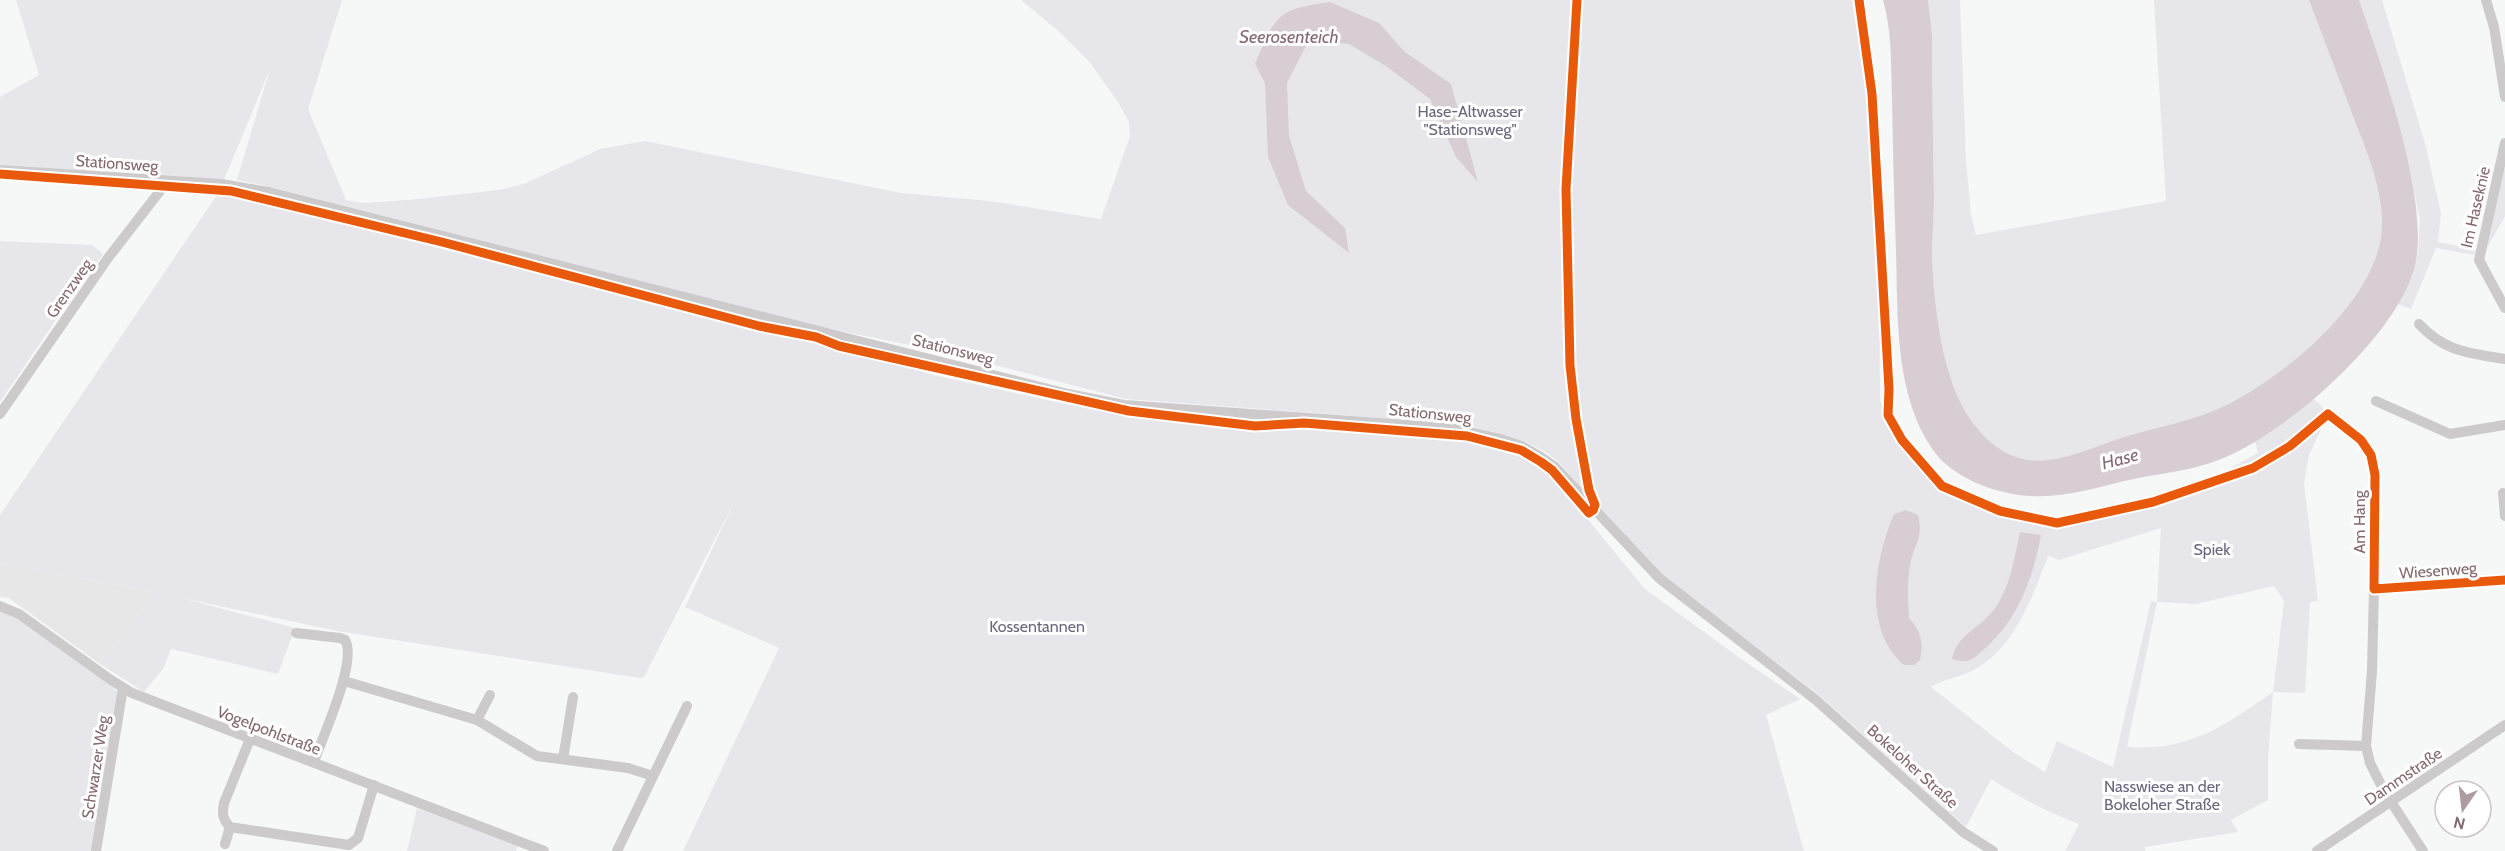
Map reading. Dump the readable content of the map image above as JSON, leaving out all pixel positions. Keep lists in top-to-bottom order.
{
  "streets": {
    "street": [
      "Stationsweg",
      "Im Haseknie",
      "Grenzweg",
      "Am Hang",
      "Wiesenweg",
      "Vogelpohlstraße",
      "Bokeloher Straße",
      "Schwarzer Weg",
      "Dammstraße"
    ]
  },
  "crossings": [
    ["Stationsweg", "Grenzweg"],
    ["Stationsweg", "Bokeloher Straße"],
    ["Am Hang", "Wiesenweg"],
    ["Am Hang", "Dammstraße"],
    ["Vogelpohlstraße", "Schwarzer Weg"]
  ],
  "water": ["Seerosenteich", "Hase"],
  "parks": [
    "Hase-Altwasser \"Stationsweg\"",
    "Spiek",
    "Kossentannen",
    "Nasswiese an der Bokeloher Straße"
  ],
  "north": "bottom"
}
